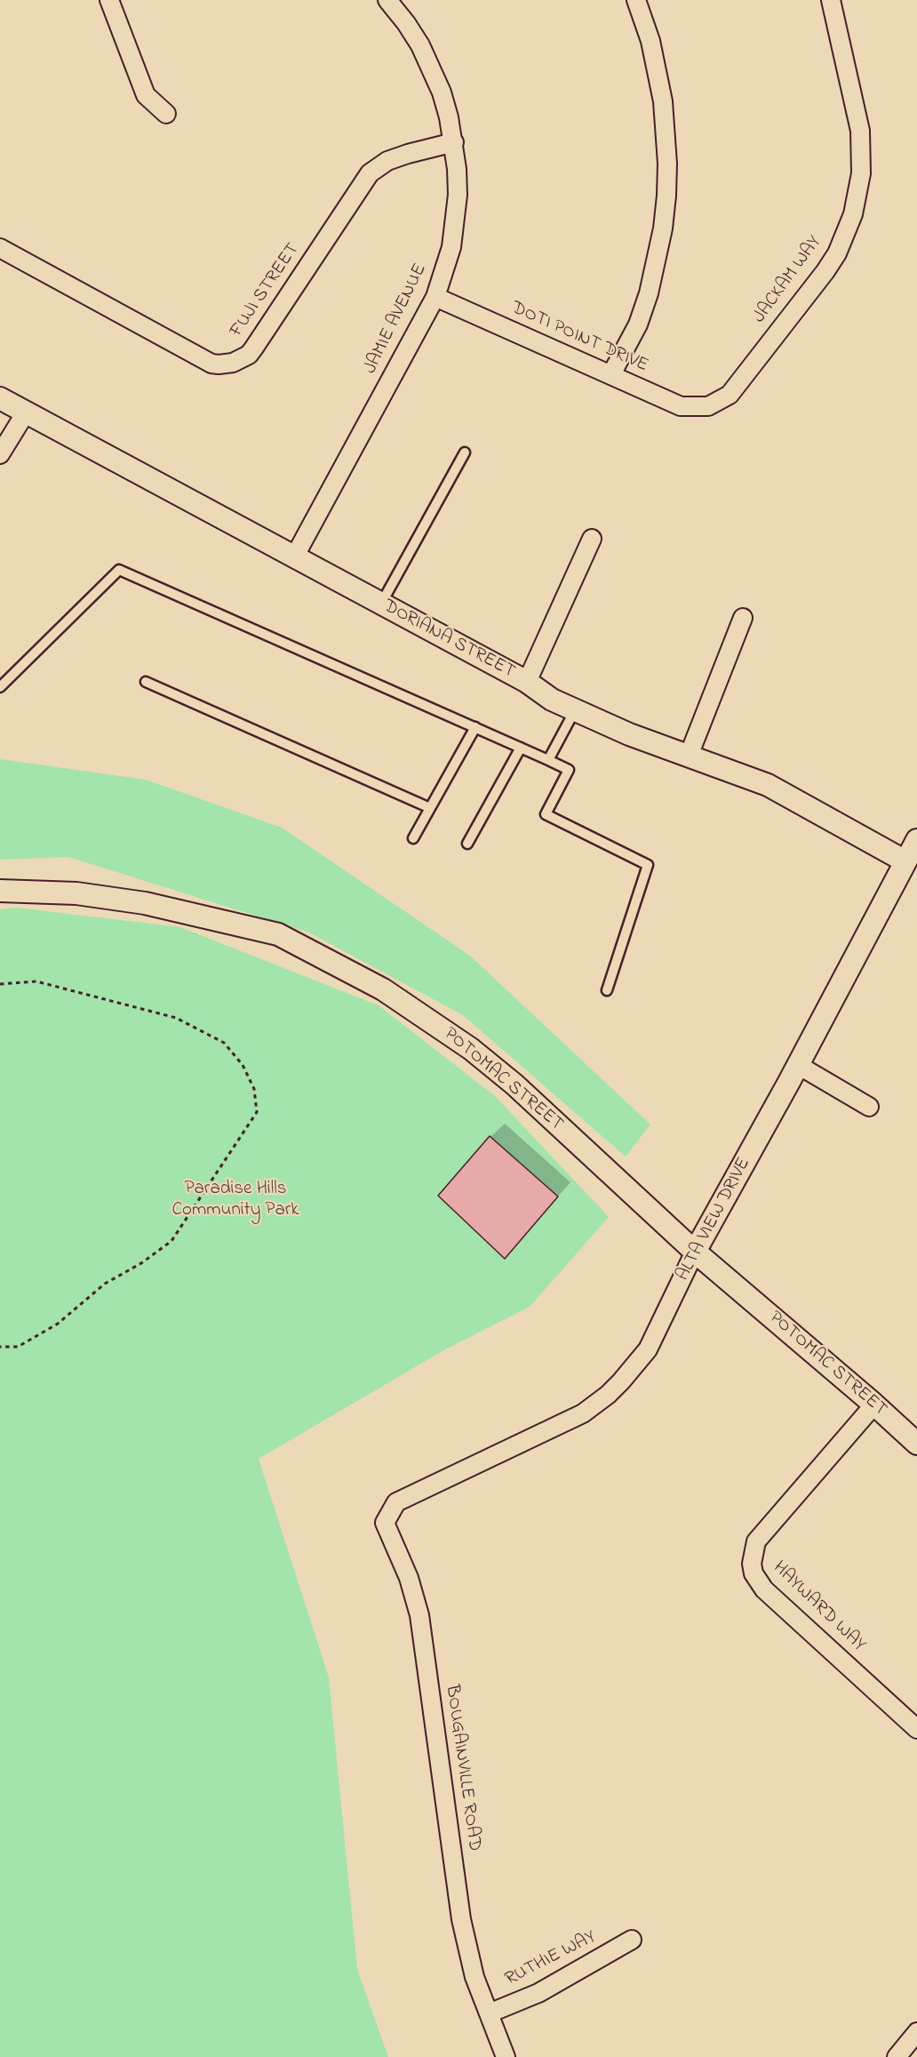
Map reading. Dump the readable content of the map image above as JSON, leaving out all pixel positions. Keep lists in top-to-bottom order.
{
  "streets": {
    "street": [
      "JACKAM WAY",
      "FUJI STREET",
      "JAMIE AVENUE",
      "DOTI POINT DRIVE",
      "DORIANA STREET",
      "POTOMAC STREET",
      "ALTA VIEW DRIVE",
      "HAYWARD WAY",
      "BOUGAINVILLE ROAD",
      "RUTHIE WAY"
    ]
  },
  "crossings": [
    ["JACKAM WAY", "DOTI POINT DRIVE"],
    ["FUJI STREET", "JAMIE AVENUE"],
    ["JAMIE AVENUE", "DOTI POINT DRIVE"],
    ["JAMIE AVENUE", "DORIANA STREET"],
    ["DORIANA STREET", "ALTA VIEW DRIVE"],
    ["POTOMAC STREET", "ALTA VIEW DRIVE"],
    ["POTOMAC STREET", "HAYWARD WAY"],
    ["ALTA VIEW DRIVE", "BOUGAINVILLE ROAD"],
    ["BOUGAINVILLE ROAD", "RUTHIE WAY"]
  ],
  "parks": ["Paradise Hills Community Park"]
}
